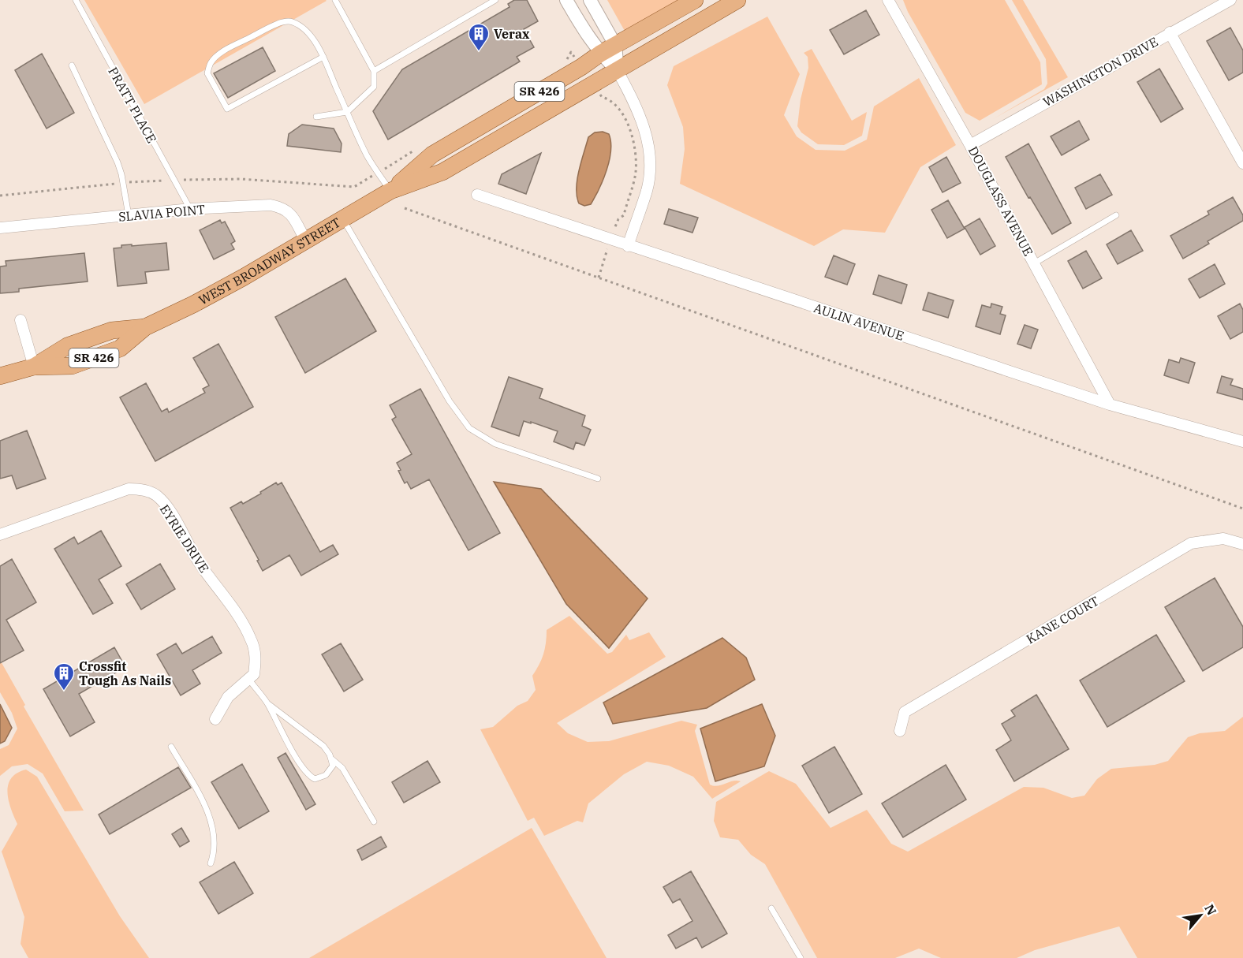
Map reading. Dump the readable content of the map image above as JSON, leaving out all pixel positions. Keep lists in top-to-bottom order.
{
  "streets": {
    "main road": ["SR 426", "WEST BROADWAY STREET"],
    "street": [
      "WASHINGTON DRIVE",
      "DOUGLASS AVENUE",
      "SLAVIA POINT",
      "AULIN AVENUE",
      "EYRIE DRIVE",
      "KANE COURT"
    ],
    "lane": ["PRATT PLACE"]
  },
  "crossings": [
    ["WASHINGTON DRIVE", "DOUGLASS AVENUE"],
    ["PRATT PLACE", "SLAVIA POINT"],
    ["DOUGLASS AVENUE", "AULIN AVENUE"],
    ["SLAVIA POINT", "WEST BROADWAY STREET"]
  ],
  "places": {
    "building": ["Verax", "Crossfit Tough As Nails"]
  },
  "north": "top right"
}
